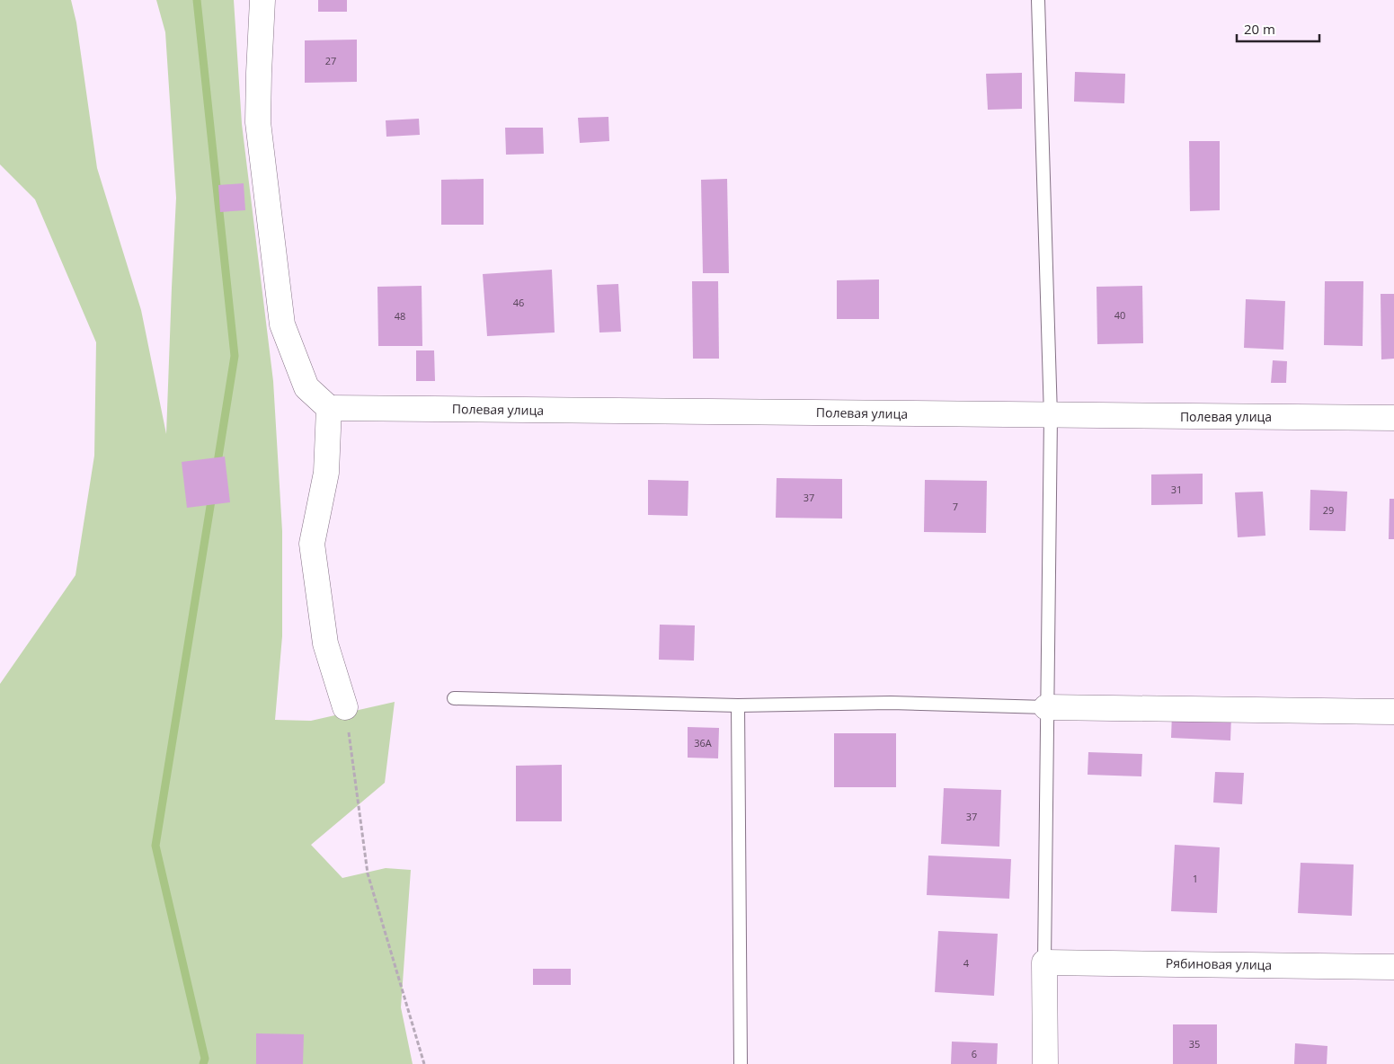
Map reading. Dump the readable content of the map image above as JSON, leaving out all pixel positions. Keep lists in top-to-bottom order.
{
  "streets": {
    "street": ["Полевая улица", "Рябиновая улица"]
  },
  "house_numbers": [
    "27",
    "46",
    "40",
    "48",
    "31",
    "37",
    "7",
    "29",
    "36А",
    "37",
    "1",
    "4",
    "35",
    "6"
  ],
  "scale_bar": "20 m"
}
